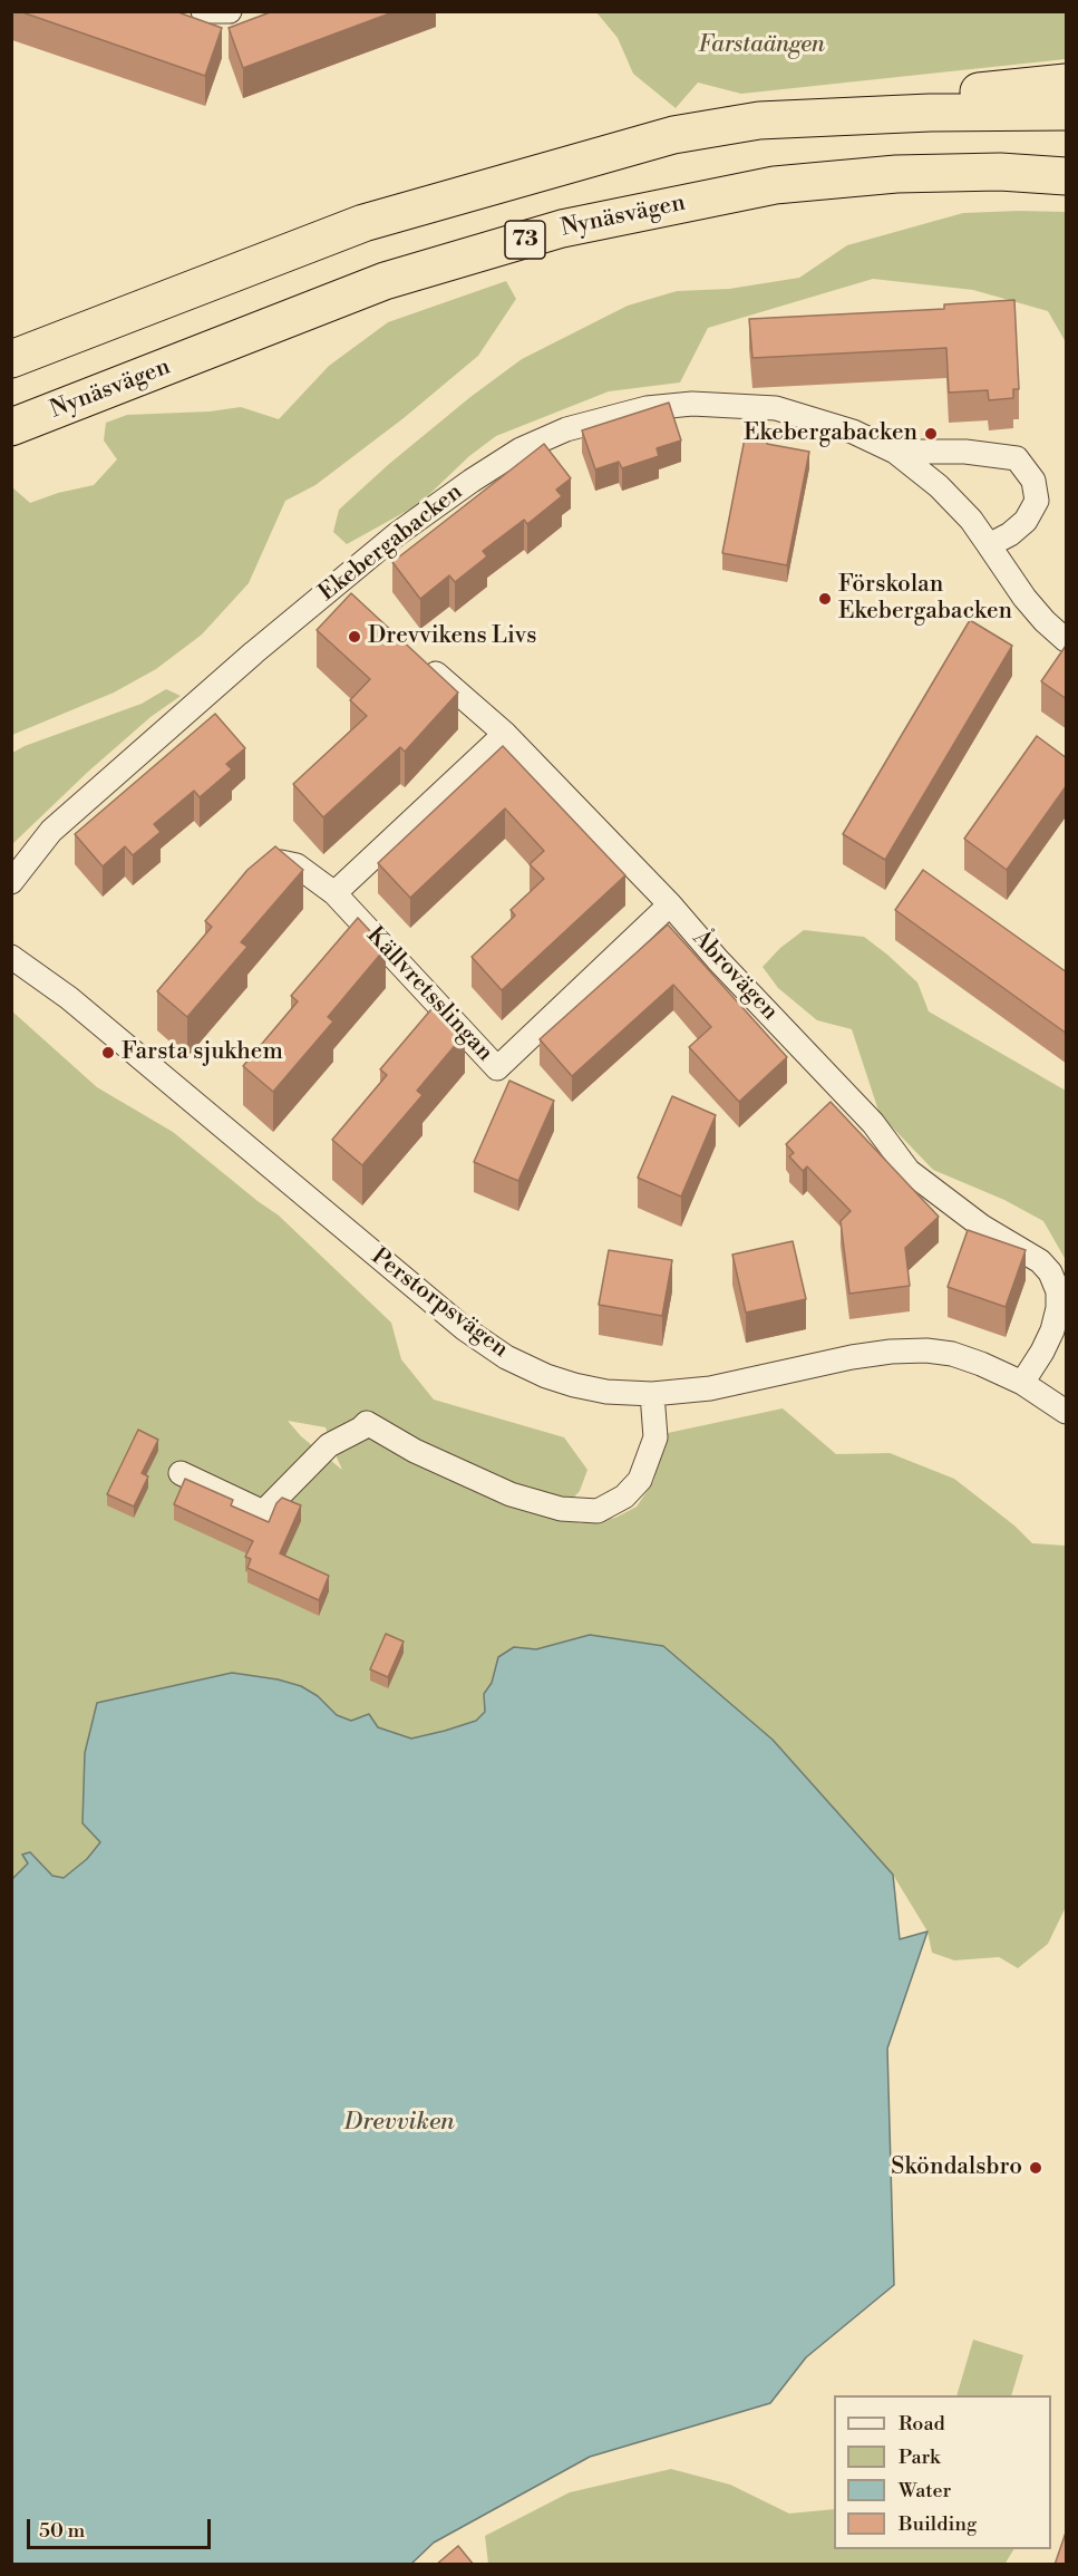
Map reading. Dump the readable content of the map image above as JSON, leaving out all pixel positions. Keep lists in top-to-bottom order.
{
  "streets": {
    "highway": ["Nynäsvägen", "73"],
    "street": [
      "Ekebergabacken",
      "Åbrovägen",
      "Källvretsslingan",
      "Perstorpsvägen"
    ]
  },
  "crossings": [
    ["Åbrovägen", "Källvretsslingan"],
    ["Åbrovägen", "Perstorpsvägen"]
  ],
  "water": ["Drevviken"],
  "parks": ["Farstaängen"],
  "places": [
    "Ekebergabacken",
    "Förskolan Ekebergabacken",
    "Drevvikens Livs",
    "Farsta sjukhem",
    "Sköndalsbro"
  ],
  "legend": [
    "Road",
    "Park",
    "Water",
    "Building"
  ],
  "scale_bar": "50 m"
}
